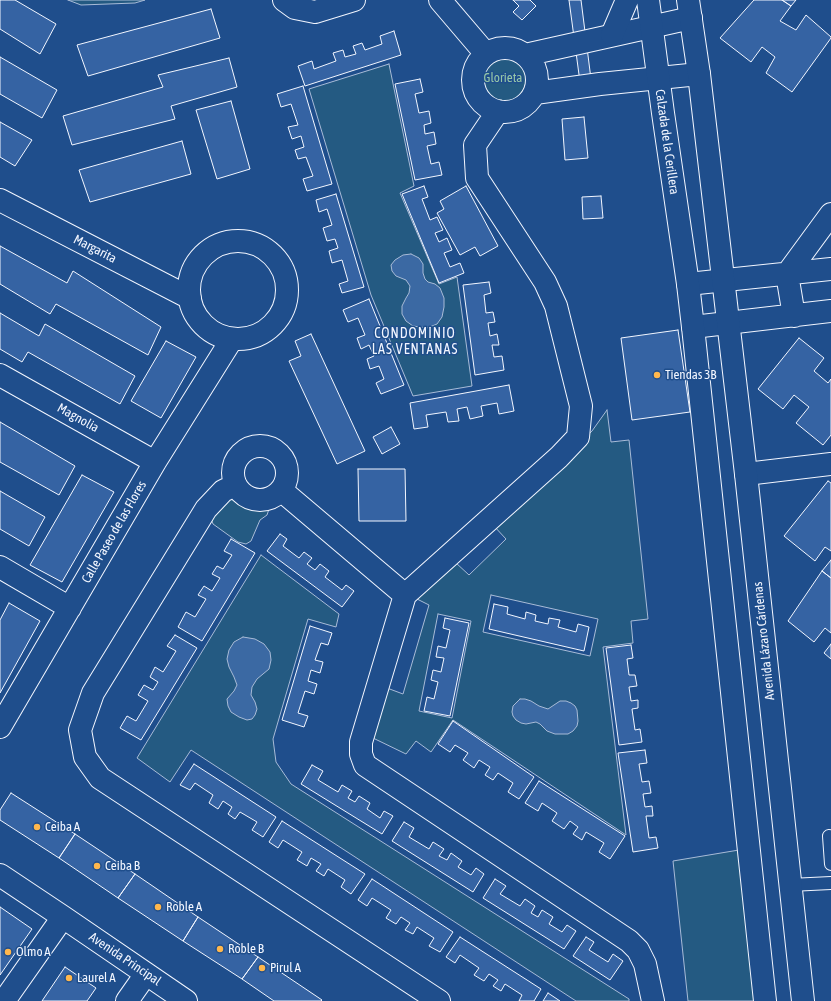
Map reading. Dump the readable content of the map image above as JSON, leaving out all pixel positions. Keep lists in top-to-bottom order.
{
  "streets": {
    "street": [
      "Calzada de la Cerillera",
      "Margarita",
      "Magnolia",
      "Calle Paseo de las Flores",
      "Avenida Lázaro Cárdenas",
      "Avenida Principal"
    ]
  },
  "crossings": [
    ["Margarita", "Calle Paseo de las Flores"],
    ["Magnolia", "Calle Paseo de las Flores"]
  ],
  "districts": ["CONDOMINIO LAS VENTANAS"],
  "parks": ["Glorieta"],
  "places": [
    "Tiendas 3B",
    "Ceiba A",
    "Ceiba B",
    "Roble A",
    "Roble B",
    "Olmo A",
    "Pirul A",
    "Laurel A"
  ]
}
